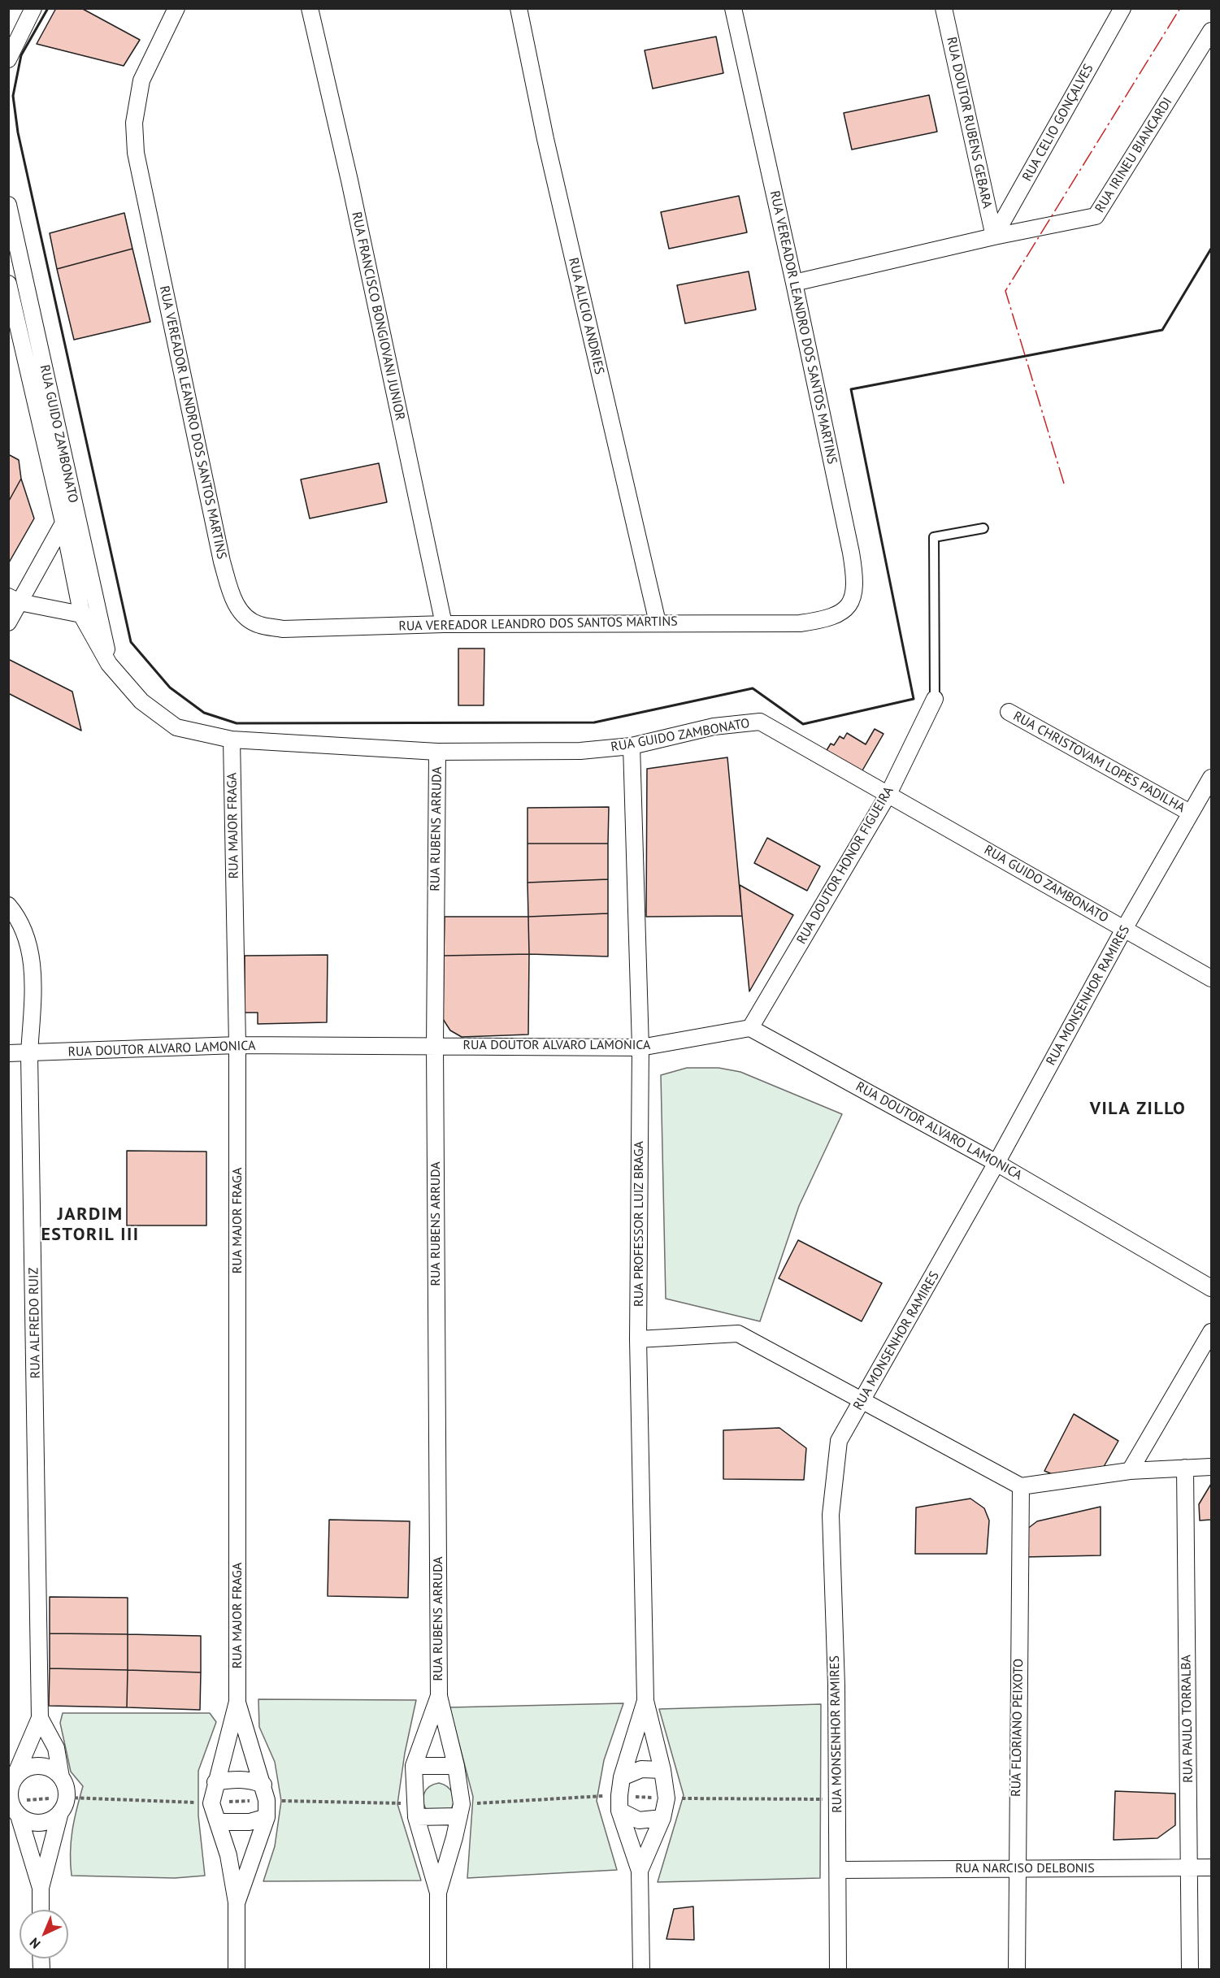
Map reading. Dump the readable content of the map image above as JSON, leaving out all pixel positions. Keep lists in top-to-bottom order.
{
  "streets": {
    "street": [
      "RUA DOUTOR RUBENS GEBARA",
      "RUA CELIO GONÇALVES",
      "RUA IRINEU BIANCARDI",
      "RUA FRANCISCO BONGIOVANI JUNIOR",
      "RUA ALICIO ANDRIES",
      "RUA VEREADOR LEANDRO DOS SANTOS MARTINS",
      "RUA GUIDO ZAMBONATO",
      "RUA CHRISTOVAM LOPES PADILHA",
      "RUA MAJOR FRAGA",
      "RUA RUBENS ARRUDA",
      "RUA DOUTOR HONOR FIGUEIRA",
      "RUA MONSENHOR RAMIRES",
      "RUA DOUTOR ALVARO LAMONICA",
      "RUA PROFESSOR LUIZ BRAGA",
      "RUA ALFREDO RUIZ",
      "RUA PAULO TORRALBA",
      "RUA FLORIANO PEIXOTO",
      "RUA NARCISO DELBONIS"
    ]
  },
  "crossings": [
    ["RUA DOUTOR RUBENS GEBARA", "RUA CELIO GONÇALVES"],
    ["RUA DOUTOR RUBENS GEBARA", "RUA IRINEU BIANCARDI"],
    ["RUA CELIO GONÇALVES", "RUA IRINEU BIANCARDI"],
    ["RUA IRINEU BIANCARDI", "RUA VEREADOR LEANDRO DOS SANTOS MARTINS"],
    ["RUA FRANCISCO BONGIOVANI JUNIOR", "RUA VEREADOR LEANDRO DOS SANTOS MARTINS"],
    ["RUA ALICIO ANDRIES", "RUA VEREADOR LEANDRO DOS SANTOS MARTINS"],
    ["RUA GUIDO ZAMBONATO", "RUA MAJOR FRAGA"],
    ["RUA GUIDO ZAMBONATO", "RUA RUBENS ARRUDA"],
    ["RUA GUIDO ZAMBONATO", "RUA DOUTOR HONOR FIGUEIRA"],
    ["RUA GUIDO ZAMBONATO", "RUA MONSENHOR RAMIRES"],
    ["RUA GUIDO ZAMBONATO", "RUA PROFESSOR LUIZ BRAGA"],
    ["RUA CHRISTOVAM LOPES PADILHA", "RUA MONSENHOR RAMIRES"],
    ["RUA MAJOR FRAGA", "RUA DOUTOR ALVARO LAMONICA"],
    ["RUA RUBENS ARRUDA", "RUA DOUTOR ALVARO LAMONICA"],
    ["RUA DOUTOR HONOR FIGUEIRA", "RUA DOUTOR ALVARO LAMONICA"],
    ["RUA MONSENHOR RAMIRES", "RUA DOUTOR ALVARO LAMONICA"],
    ["RUA MONSENHOR RAMIRES", "RUA NARCISO DELBONIS"],
    ["RUA DOUTOR ALVARO LAMONICA", "RUA PROFESSOR LUIZ BRAGA"],
    ["RUA DOUTOR ALVARO LAMONICA", "RUA ALFREDO RUIZ"],
    ["RUA PAULO TORRALBA", "RUA NARCISO DELBONIS"],
    ["RUA FLORIANO PEIXOTO", "RUA NARCISO DELBONIS"]
  ],
  "districts": ["VILA ZILLO", "JARDIM ESTORIL III"],
  "north": "bottom left"
}
